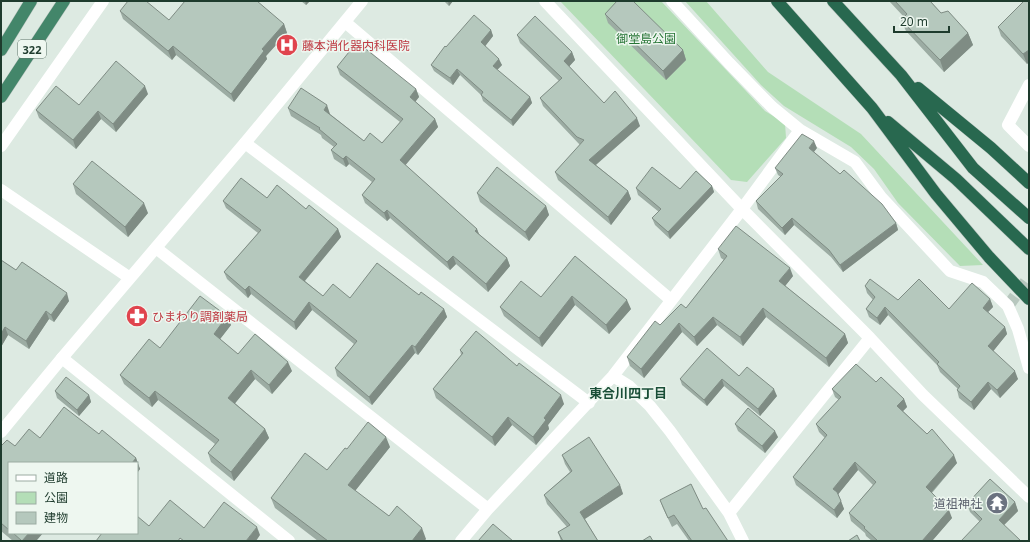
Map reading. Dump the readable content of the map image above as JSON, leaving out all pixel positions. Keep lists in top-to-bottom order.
{
  "streets": {
    "highway": ["322"]
  },
  "districts": ["東合川四丁目"],
  "parks": ["御堂島公園"],
  "places": {
    "hospital": ["藤本消化器内科医院"],
    "pharmacy": ["ひまわり調剤薬局"],
    "temple": ["道祖神社"]
  },
  "legend": ["道路", "公園", "建物"],
  "scale_bar": "20 m"
}
